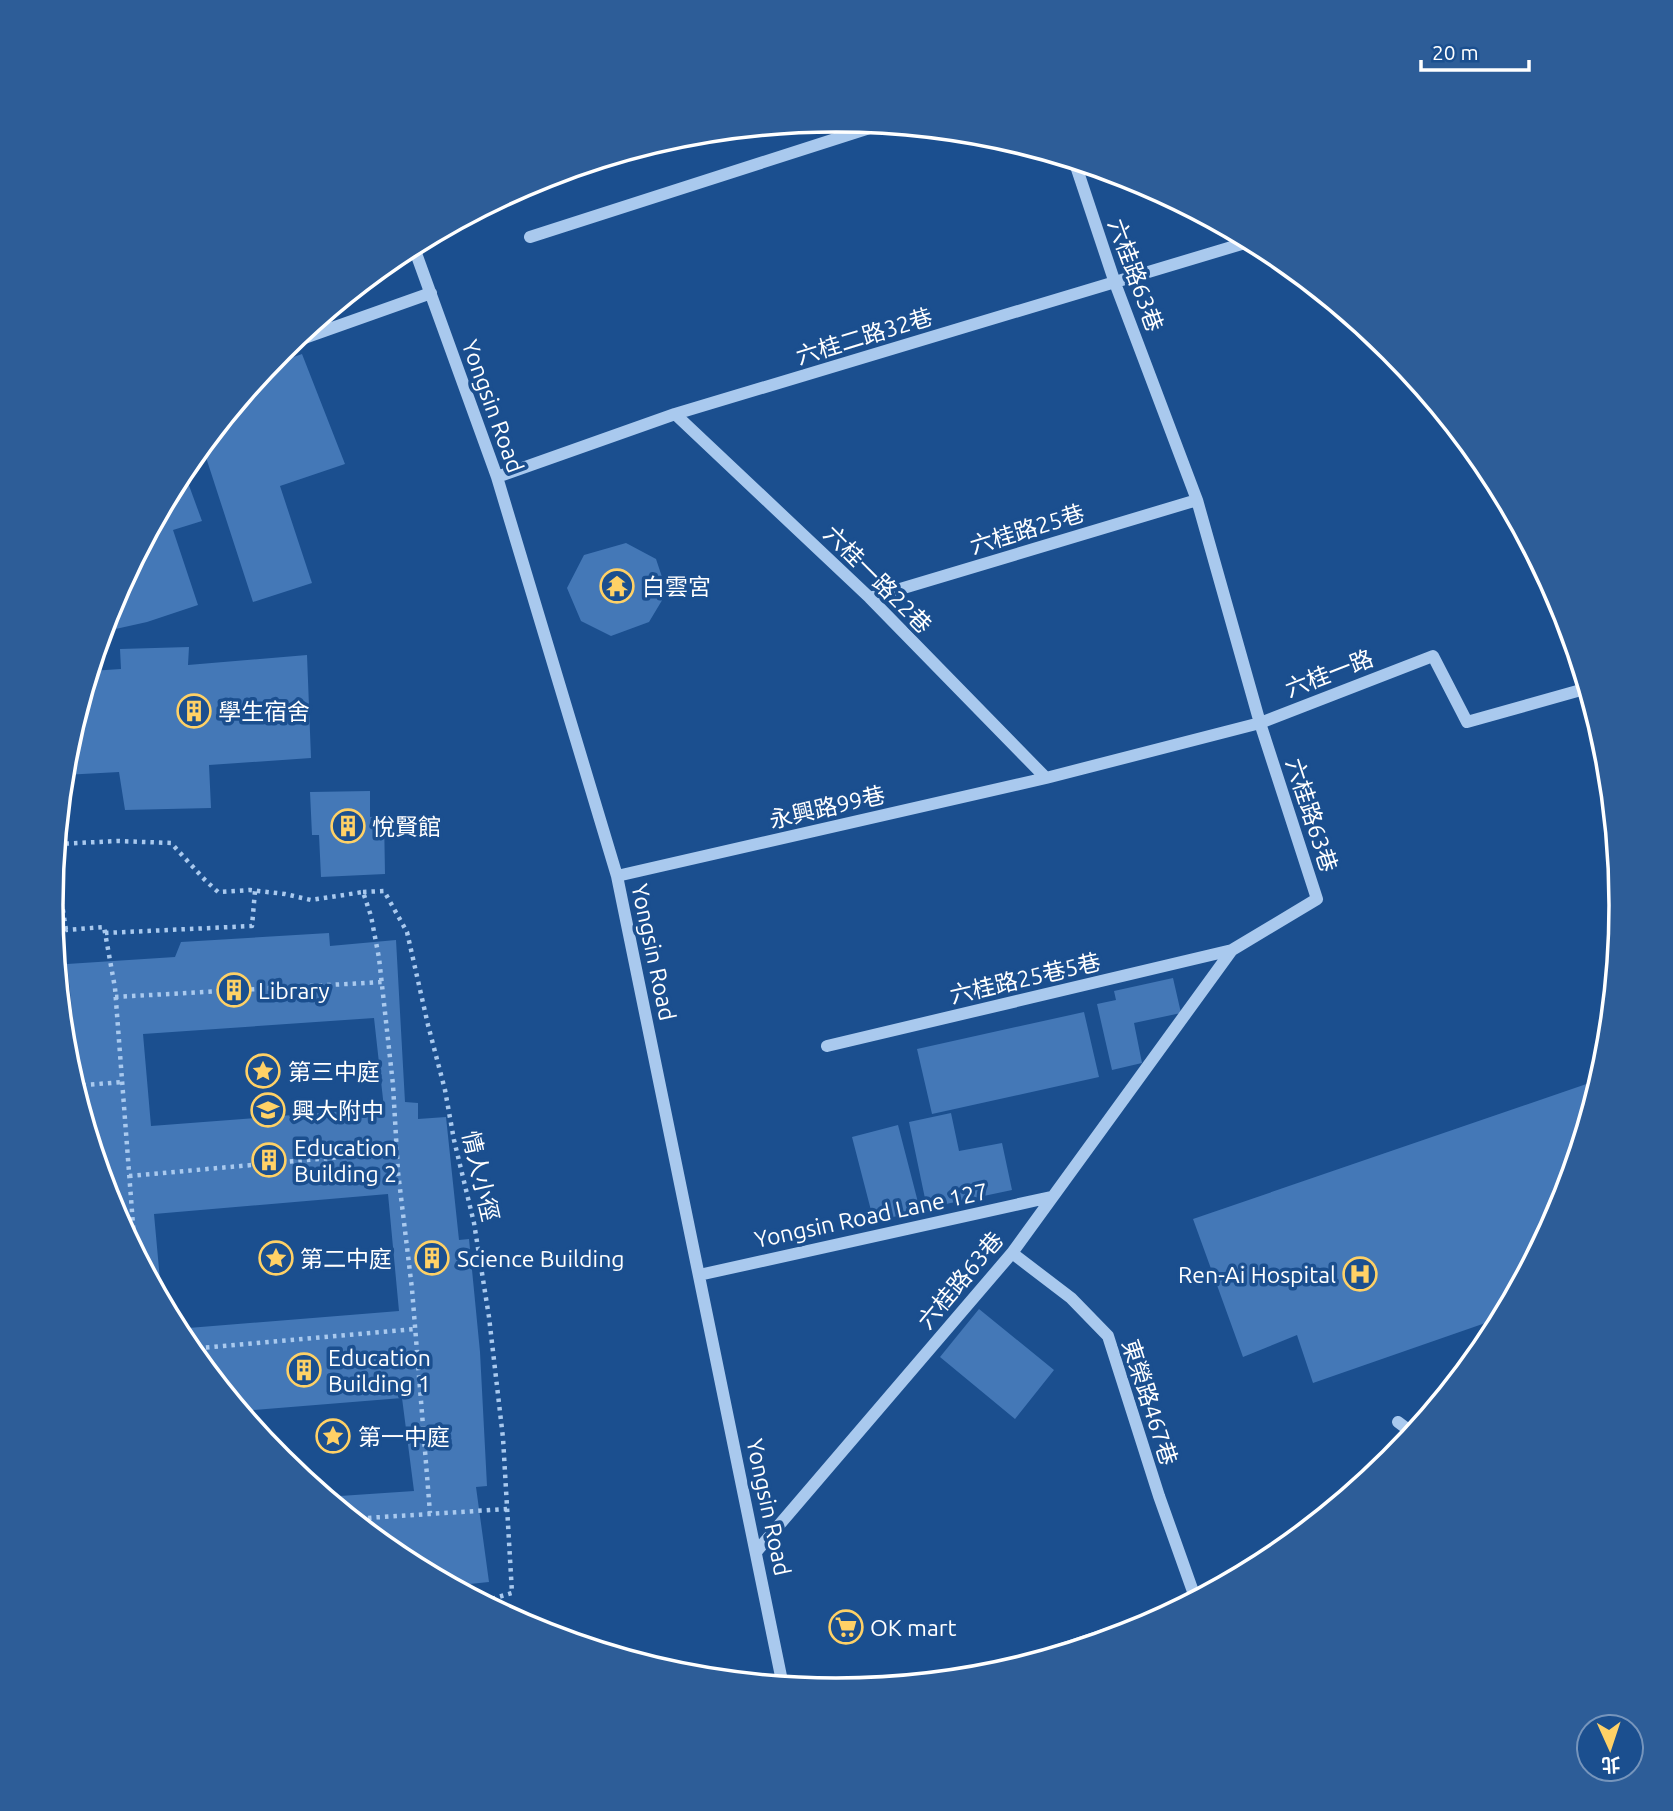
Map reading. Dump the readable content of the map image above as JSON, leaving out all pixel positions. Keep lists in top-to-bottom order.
{
  "streets": {
    "street": [
      "六桂路63巷",
      "六桂二路32巷",
      "Yongsin Road",
      "六桂路25巷",
      "六桂一路22巷",
      "六桂一路",
      "永興路99巷",
      "六桂路25巷5巷",
      "Yongsin Road Lane 127",
      "東榮路467巷"
    ],
    "path": ["情人小徑"]
  },
  "crossings": [
    ["六桂路63巷", "六桂二路32巷"],
    ["六桂路63巷", "Yongsin Road"],
    ["六桂路63巷", "六桂路25巷"],
    ["六桂路63巷", "六桂一路"],
    ["六桂路63巷", "六桂路25巷5巷"],
    ["六桂路63巷", "Yongsin Road Lane 127"],
    ["六桂路63巷", "東榮路467巷"],
    ["六桂二路32巷", "Yongsin Road"],
    ["六桂二路32巷", "六桂一路22巷"],
    ["Yongsin Road", "永興路99巷"],
    ["Yongsin Road", "Yongsin Road Lane 127"],
    ["六桂路25巷", "六桂一路22巷"],
    ["六桂一路22巷", "六桂一路"],
    ["六桂一路22巷", "永興路99巷"],
    ["六桂一路", "永興路99巷"]
  ],
  "places": {
    "temple": ["白雲宮"],
    "building": [
      "學生宿舍",
      "悅賢館",
      "Library",
      "Education Building 2",
      "Science Building",
      "Education Building 1"
    ],
    "place": ["第三中庭", "第二中庭", "第一中庭"],
    "school or university": ["興大附中"],
    "hospital": ["Ren-Ai Hospital"],
    "supermarket": ["OK mart"]
  },
  "scale_bar": "20 m",
  "north": "bottom"
}
